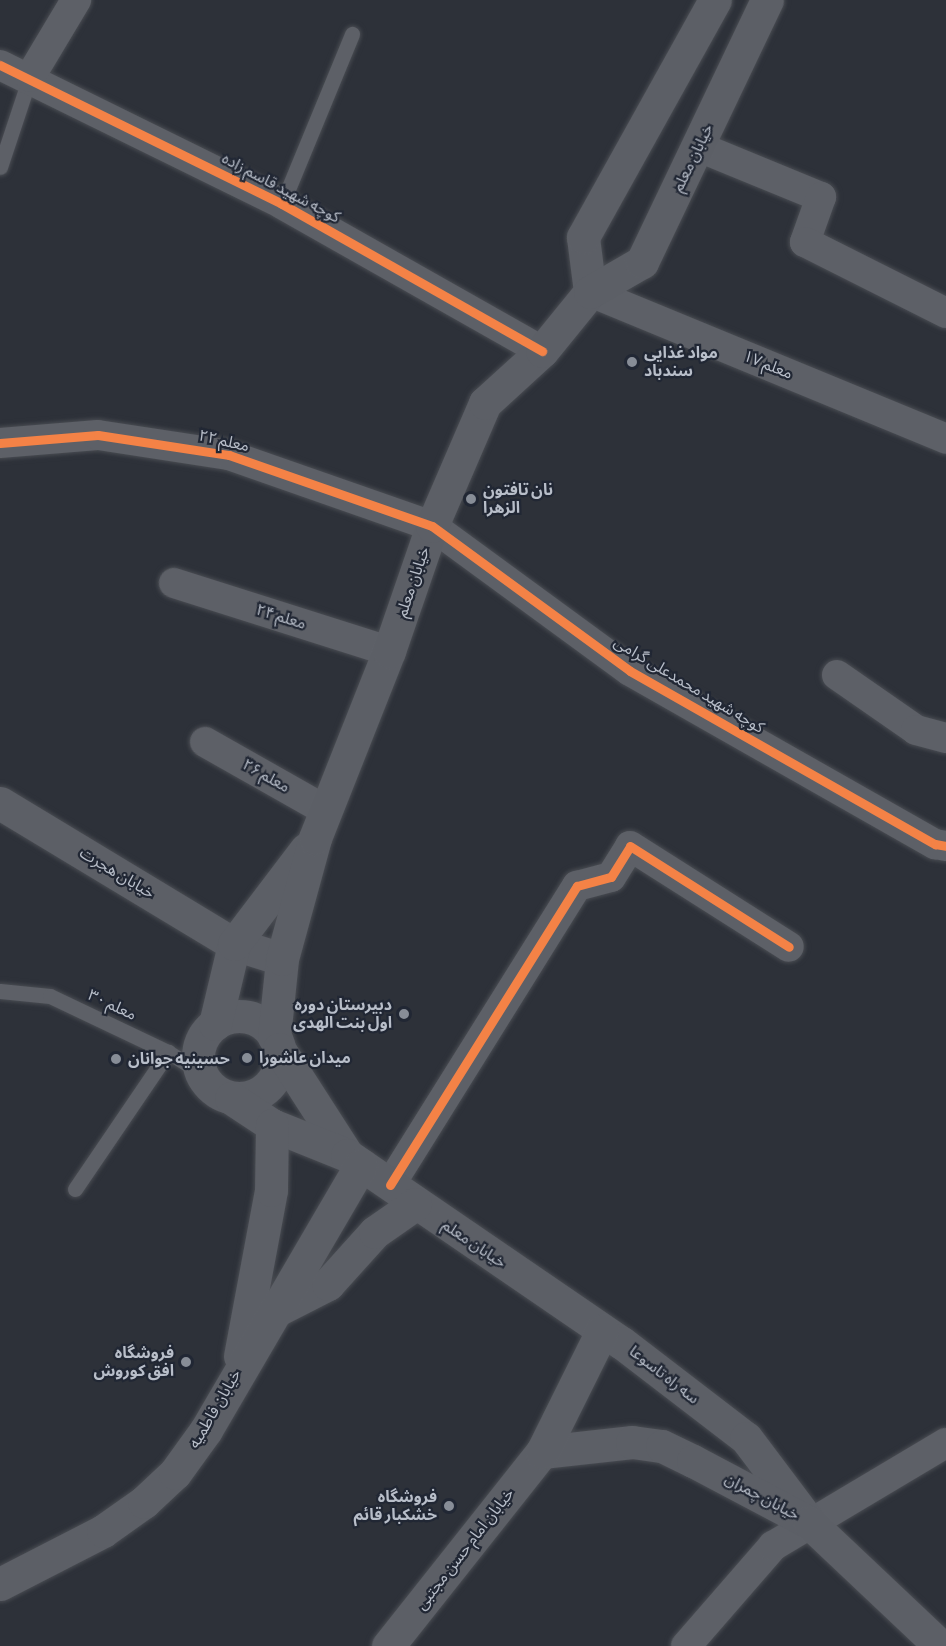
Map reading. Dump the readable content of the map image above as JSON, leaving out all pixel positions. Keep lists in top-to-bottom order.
{
  "streets": {
    "main road": [
      "خیابان معلم",
      "خیابان هجرت",
      "سه راه تاسوعا",
      "خیابان فاطمیه",
      "خیابان چمران",
      "خیابان امام حسن مجتبی"
    ],
    "street": [
      "کوچه شهید قاسم زاده",
      "معلم ۱۷",
      "معلم ۲۲",
      "معلم ۲۴",
      "کوچه شهید محمدعلی گرامی",
      "معلم ۲۶"
    ],
    "lane": ["معلم ۳۰"]
  },
  "crossings": [
    ["خیابان معلم", "کوچه شهید قاسم زاده"],
    ["خیابان معلم", "معلم ۱۷"],
    ["خیابان معلم", "معلم ۲۲"],
    ["خیابان معلم", "معلم ۲۴"],
    ["خیابان معلم", "کوچه شهید محمدعلی گرامی"],
    ["خیابان معلم", "معلم ۲۶"],
    ["خیابان معلم", "خیابان هجرت"],
    ["خیابان معلم", "معلم ۳۰"],
    ["خیابان معلم", "سه راه تاسوعا"],
    ["خیابان معلم", "خیابان فاطمیه"],
    ["معلم ۲۲", "کوچه شهید محمدعلی گرامی"],
    ["سه راه تاسوعا", "خیابان چمران"],
    ["خیابان چمران", "خیابان امام حسن مجتبی"]
  ],
  "places": [
    "مواد غذایی سندباد",
    "نان تافتون الزهرا",
    "دبیرستان دوره اول بنت الهدی",
    "میدان عاشورا",
    "حسینیه جوانان",
    "فروشگاه افق کوروش",
    "فروشگاه خشکبار قائم"
  ]
}
